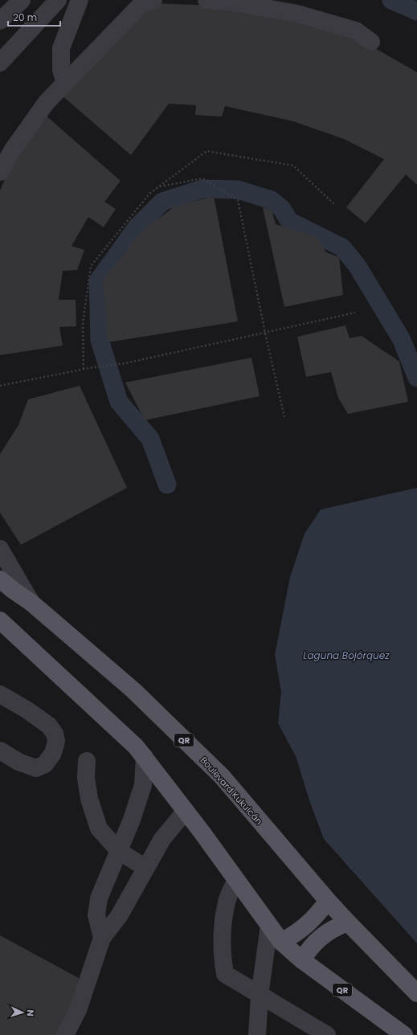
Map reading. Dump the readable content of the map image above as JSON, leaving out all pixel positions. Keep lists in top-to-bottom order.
{
  "streets": {
    "main road": ["QR", "Boulevard Kukulcán"]
  },
  "water": ["Laguna Bojórquez"],
  "scale_bar": "20 m",
  "north": "right"
}
